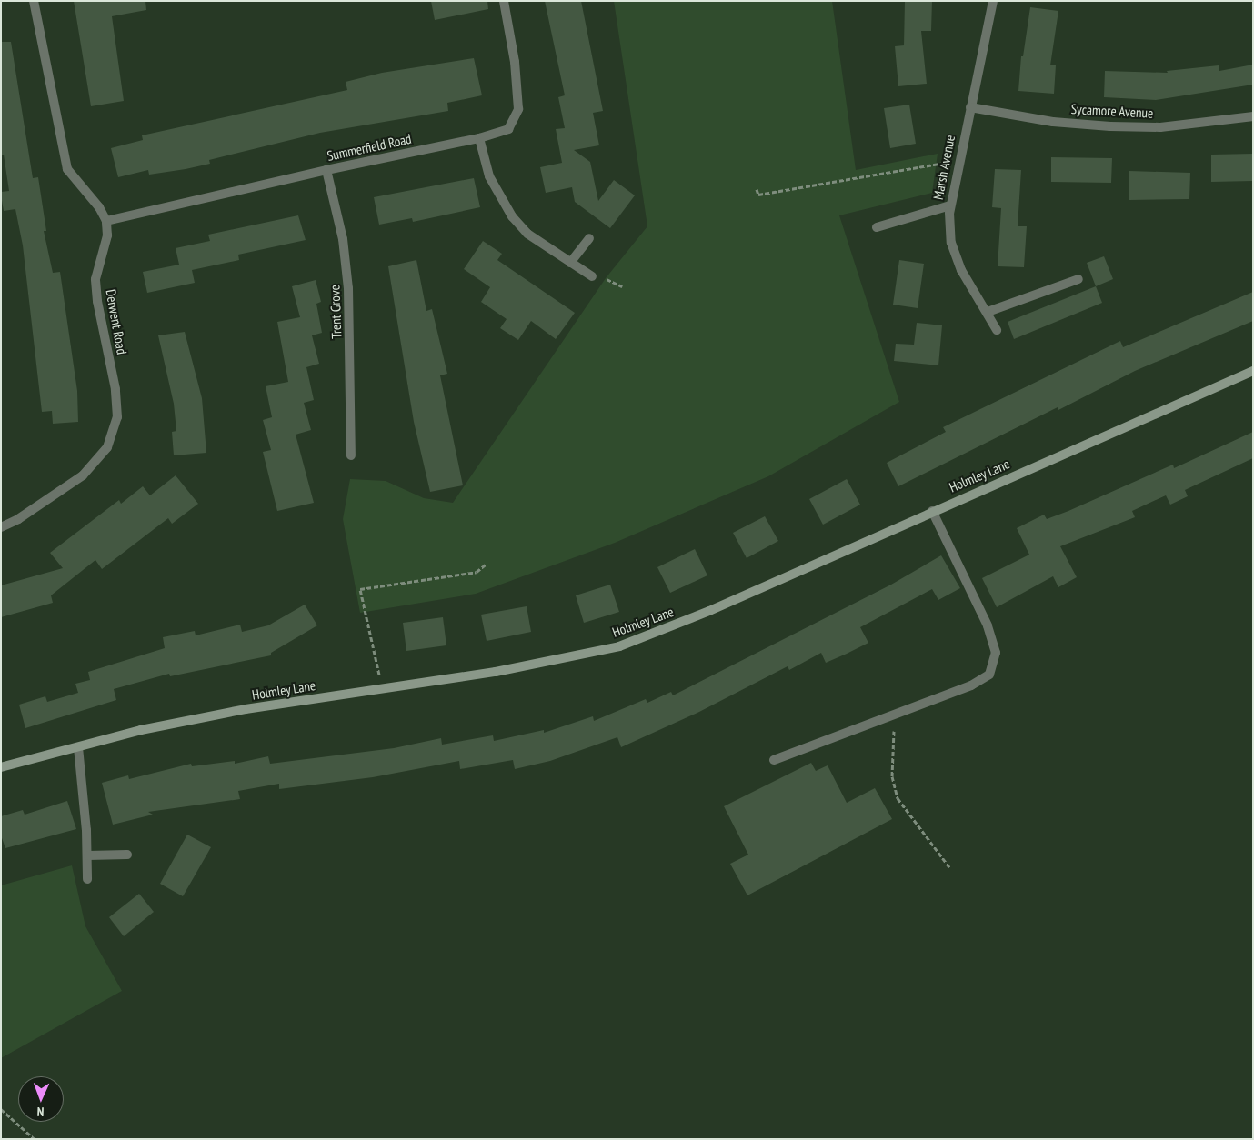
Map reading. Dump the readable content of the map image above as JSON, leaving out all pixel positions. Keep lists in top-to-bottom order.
{
  "streets": {
    "main road": ["Holmley Lane"],
    "street": [
      "Sycamore Avenue",
      "Summerfield Road",
      "Marsh Avenue",
      "Trent Grove",
      "Derwent Road"
    ]
  },
  "crossings": [
    ["Sycamore Avenue", "Marsh Avenue"],
    ["Summerfield Road", "Trent Grove"],
    ["Summerfield Road", "Derwent Road"]
  ],
  "north": "bottom"
}
